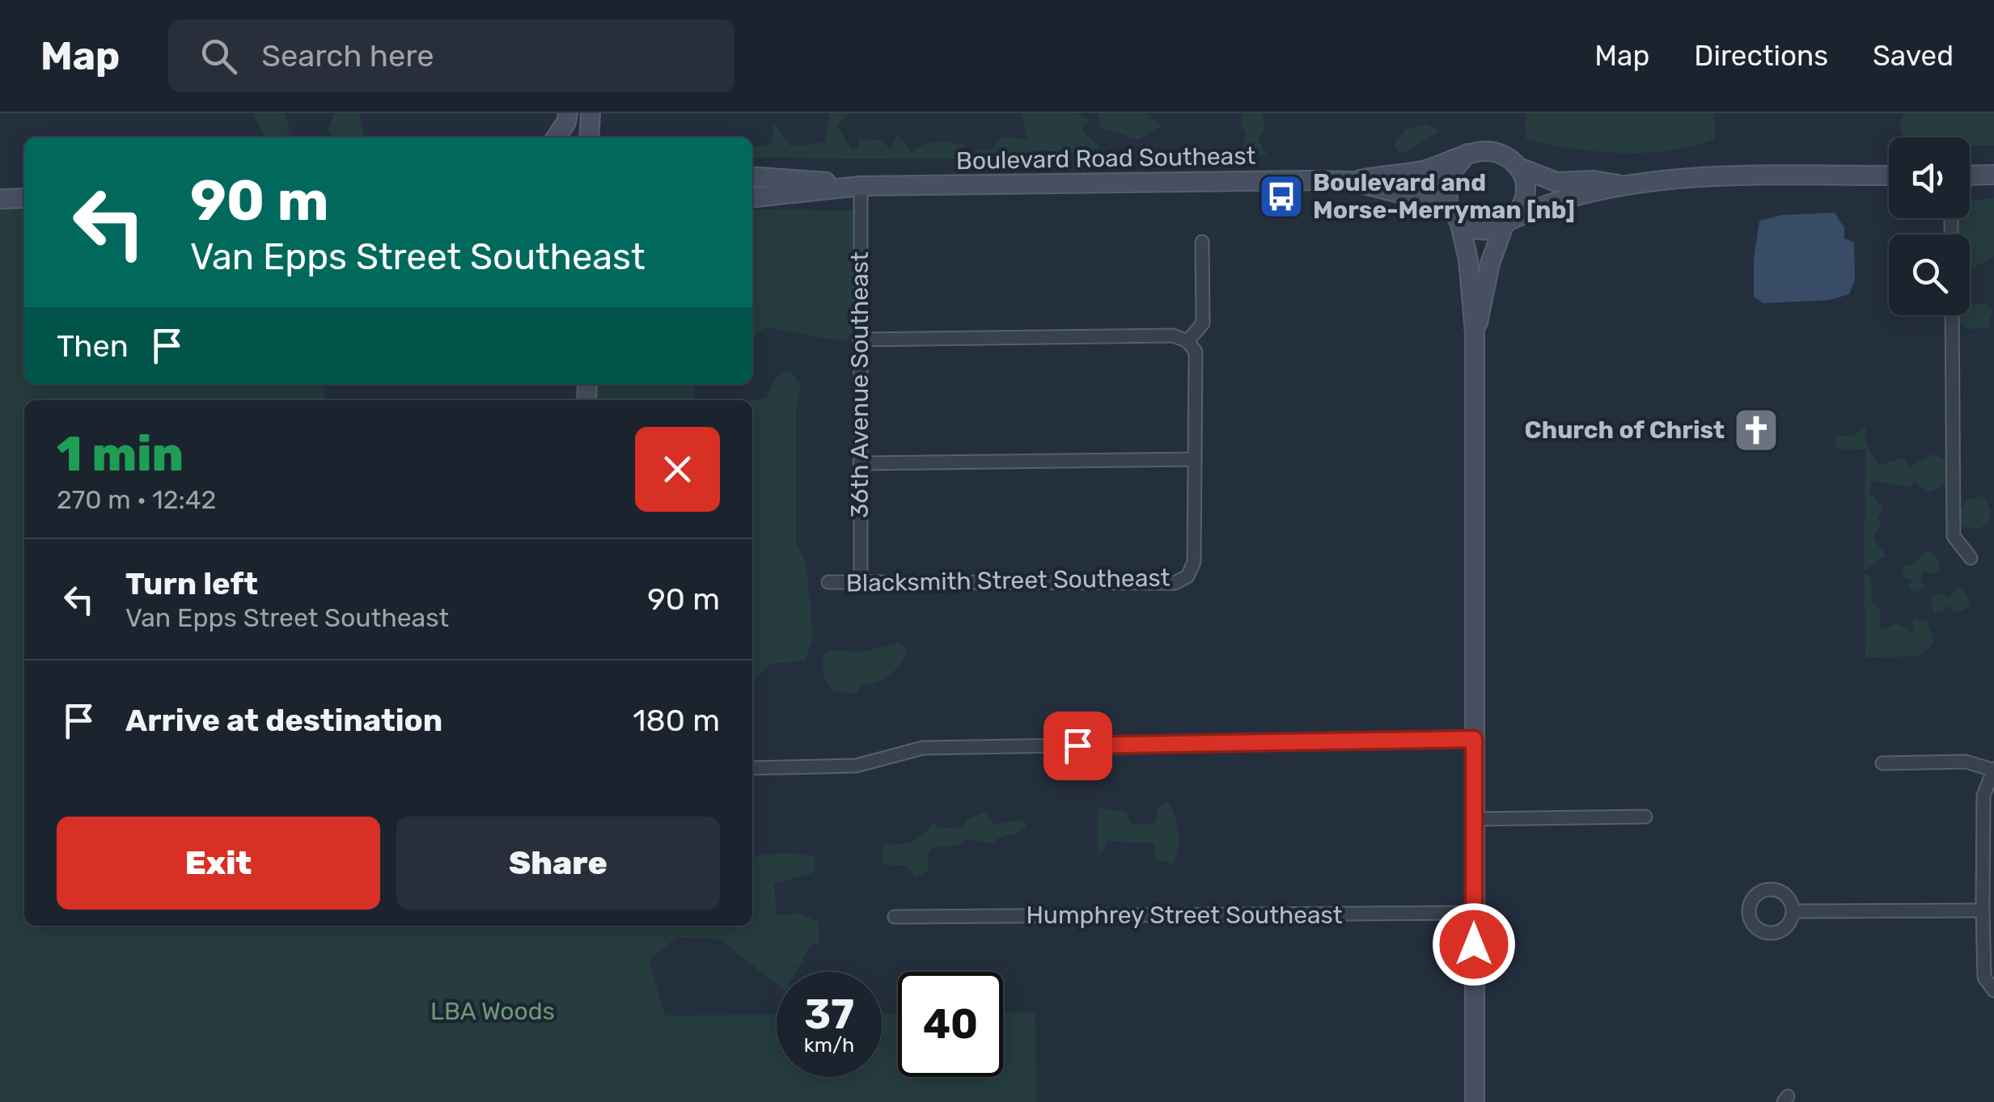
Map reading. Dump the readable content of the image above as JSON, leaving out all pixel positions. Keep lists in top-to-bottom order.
{
  "streets": {
    "street": [
      "Boulevard Road Southeast",
      "36th Avenue Southeast",
      "Blacksmith Street Southeast",
      "Humphrey Street Southeast"
    ]
  },
  "crossings": [
    ["Boulevard Road Southeast", "36th Avenue Southeast"],
    ["36th Avenue Southeast", "Blacksmith Street Southeast"]
  ],
  "parks": ["LBA Woods"],
  "places": {
    "bus stop": ["Boulevard and Morse-Merryman [nb]"],
    "church": ["Church of Christ"]
  },
  "page": {
    "header": "Map",
    "search": "Search here",
    "nav": ["Map", "Directions", "Saved"],
    "turn": ["90 m", "Van Epps Street Southeast"],
    "then": "Then",
    "heading": ["1 min", "270 m · 12:42"],
    "list": [
      {
        "name": "Turn left",
        "note": "Van Epps Street Southeast",
        "value": "90 m"
      },
      {
        "name": "Arrive at destination",
        "value": "180 m"
      }
    ],
    "buttons": ["Exit", "Share"],
    "speed": "37 km/h",
    "limit": "40"
  }
}
